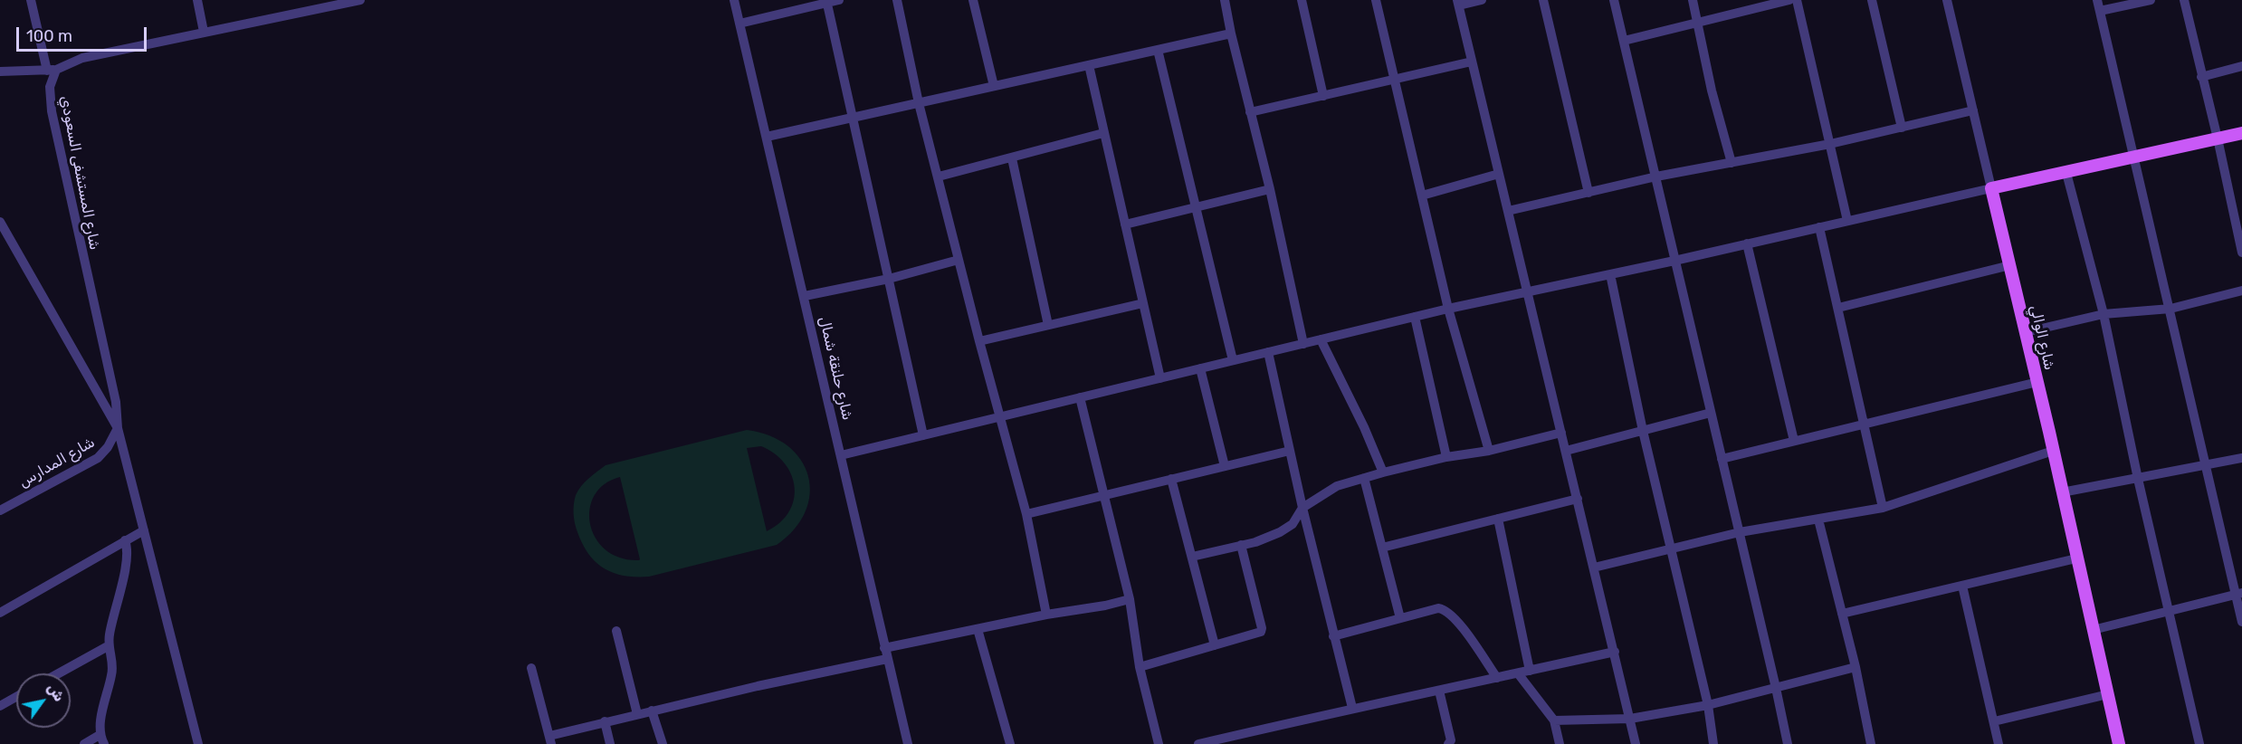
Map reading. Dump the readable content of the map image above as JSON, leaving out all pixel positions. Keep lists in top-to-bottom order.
{
  "streets": {
    "main road": ["شارع الوالي"],
    "street": ["شارع المستشفى السعودي", "شارع حلنقة شمال", "شارع المدارس"]
  },
  "crossings": [
    ["شارع المستشفى السعودي", "شارع المدارس"]
  ],
  "scale_bar": "100 m",
  "north": "top right"
}
